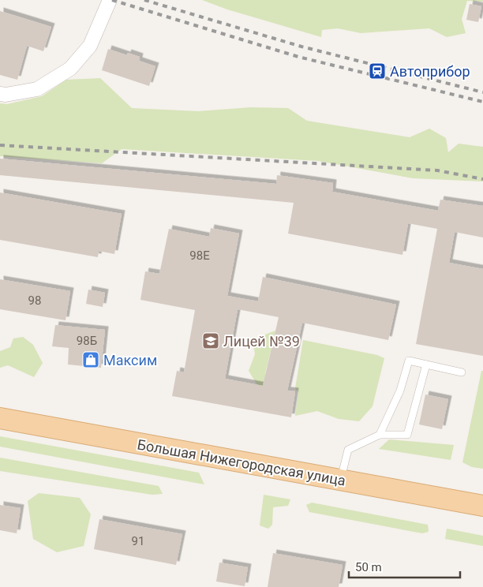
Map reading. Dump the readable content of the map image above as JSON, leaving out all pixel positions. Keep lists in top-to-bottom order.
{
  "streets": {
    "main road": ["Большая Нижегородская улица"]
  },
  "places": {
    "station": ["Автоприбор"],
    "school or university": ["Лицей №39"],
    "shop": ["Максим"]
  },
  "house_numbers": [
    "98Е",
    "98",
    "98Б",
    "91"
  ],
  "scale_bar": "50 m"
}
